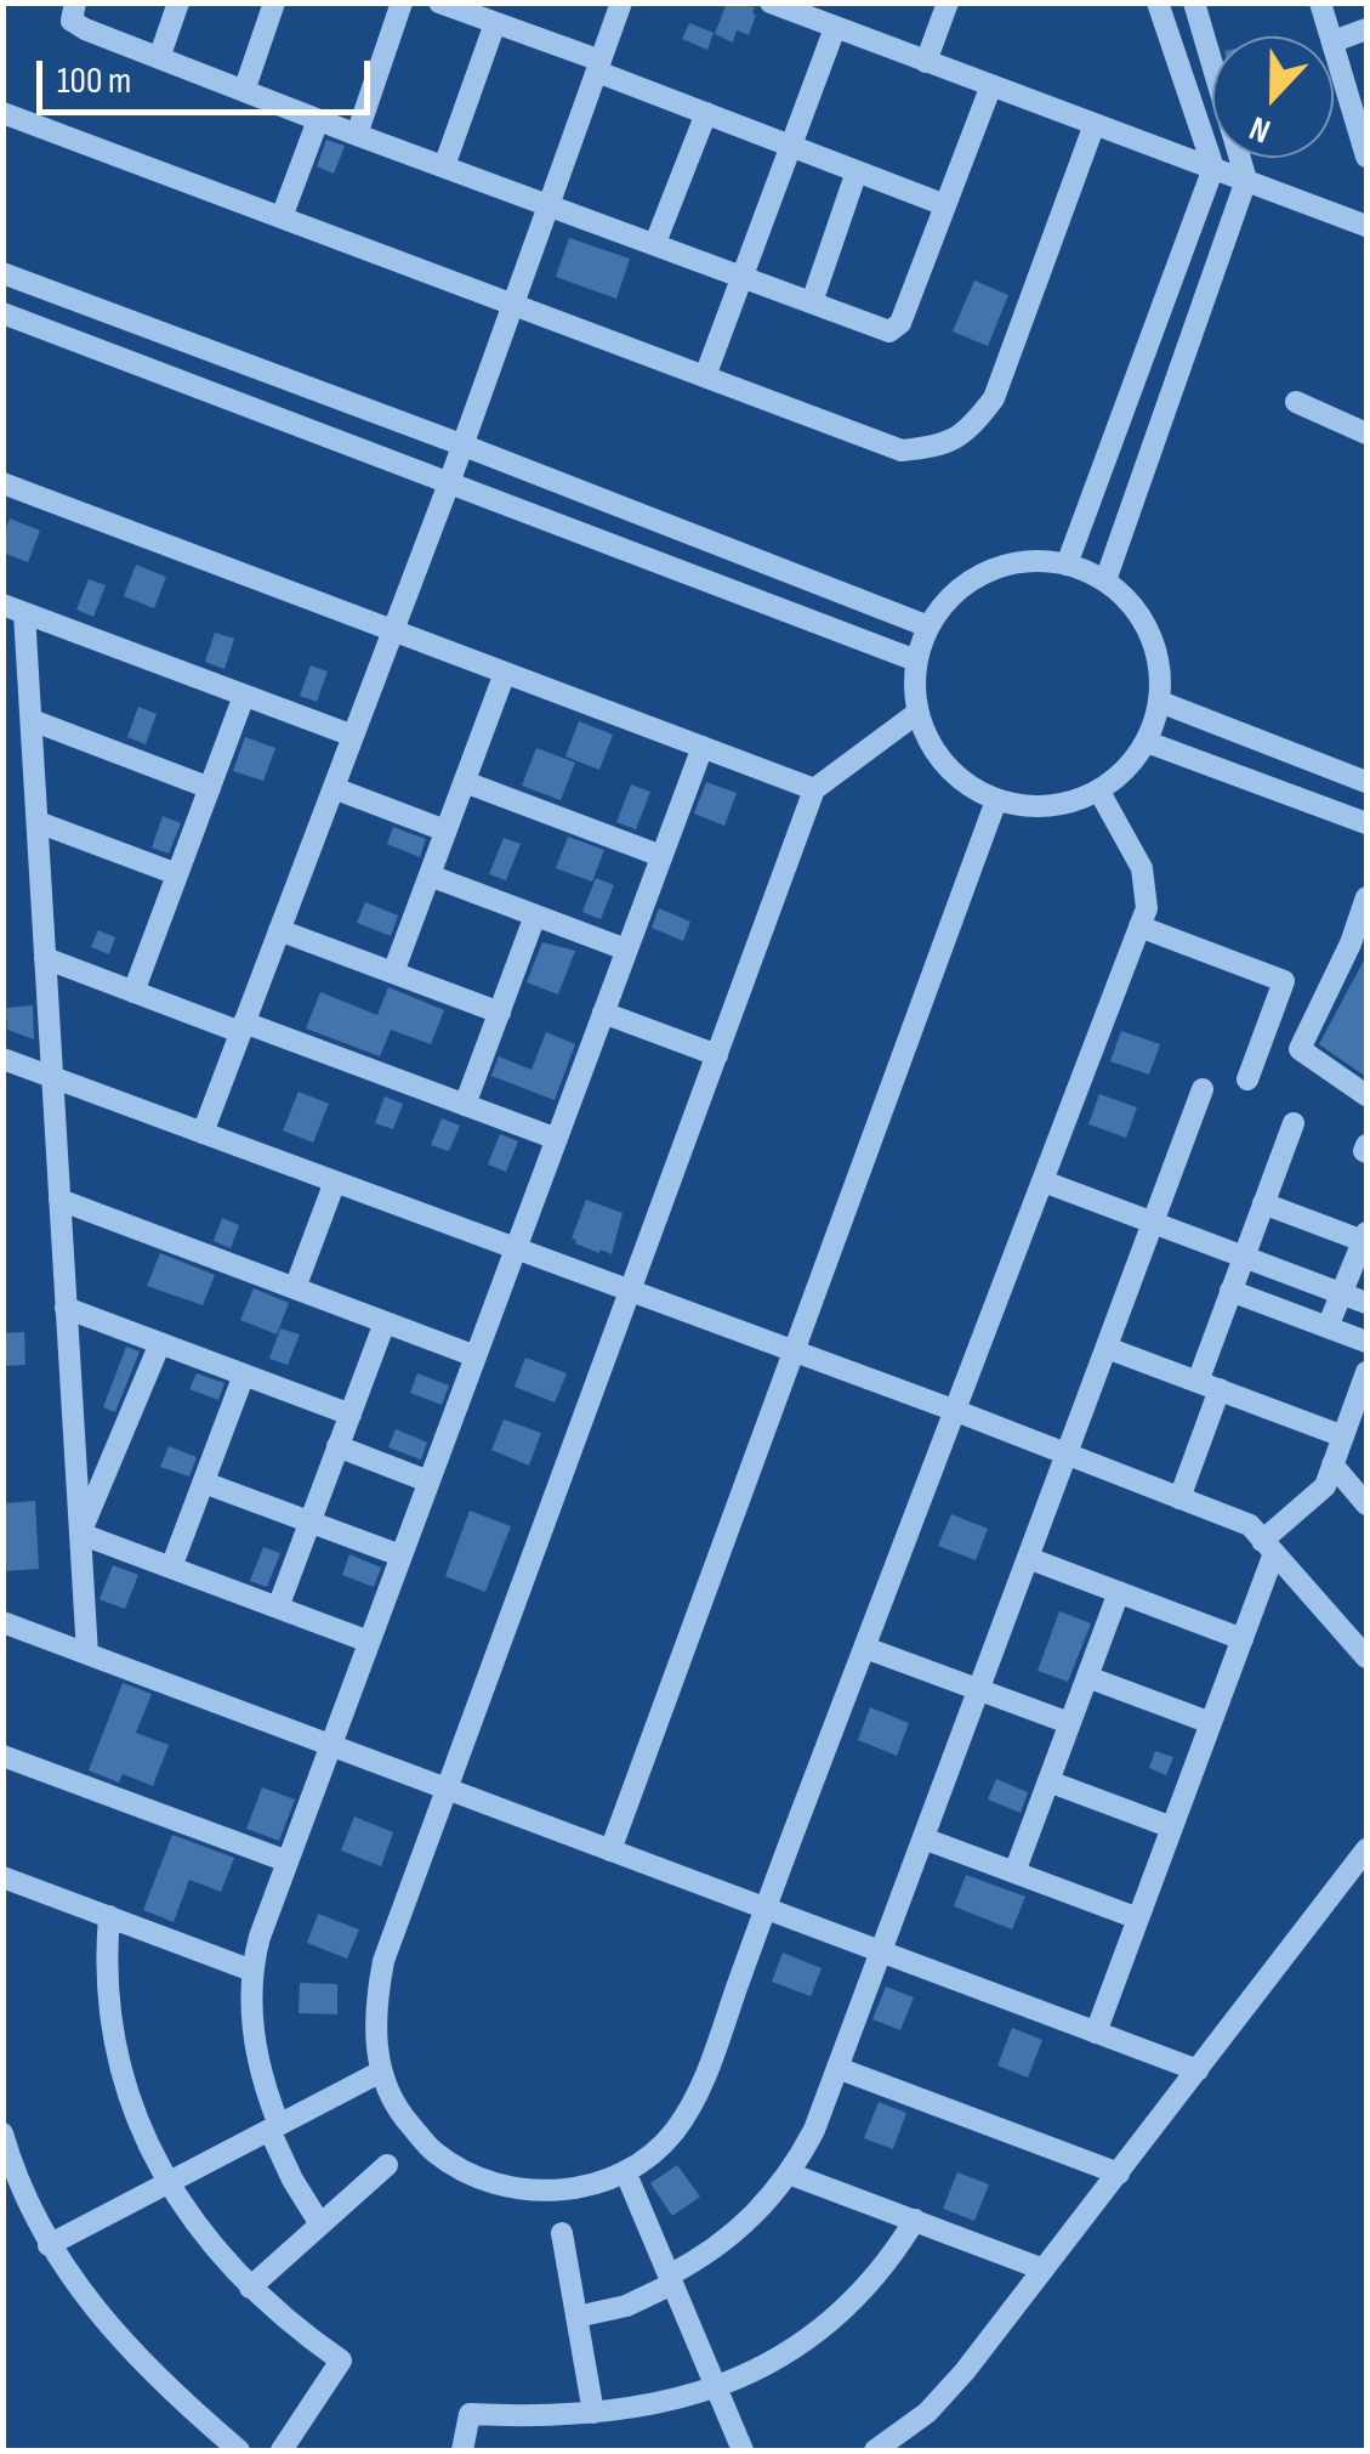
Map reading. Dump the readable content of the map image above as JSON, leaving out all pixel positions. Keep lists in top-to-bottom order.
{
  "scale_bar": "100 m",
  "north": "bottom"
}
